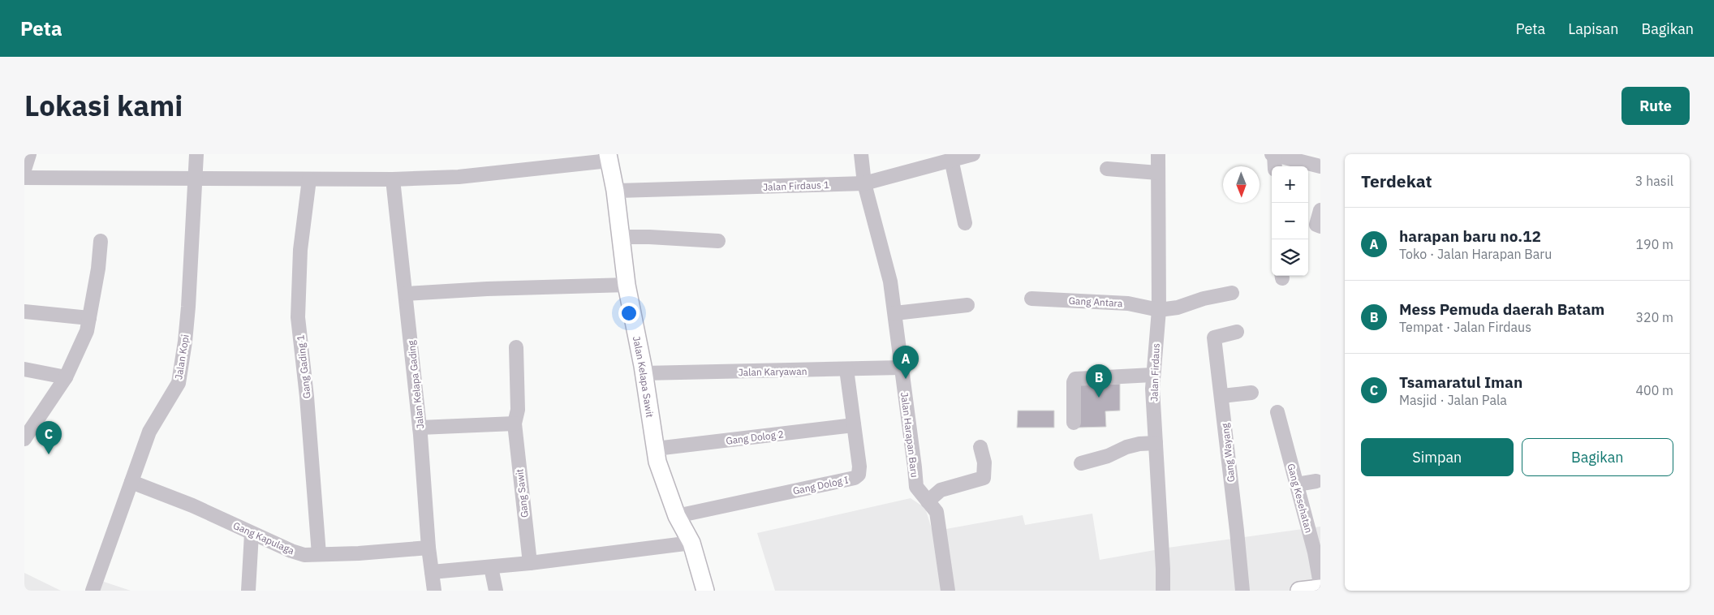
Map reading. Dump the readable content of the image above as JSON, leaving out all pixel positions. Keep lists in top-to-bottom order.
{
  "streets": {
    "main road": ["Jalan Kelapa Sawit"],
    "street": [
      "Jalan Firdaus 1",
      "Gang Antara",
      "Jalan Kopi",
      "Gang Gading 1",
      "Jalan Karyawan",
      "Jalan Firdaus",
      "Jalan Kelapa Gading",
      "Jalan Harapan Baru",
      "Gang Dolog 2",
      "Gang Wayang",
      "Gang Dolog I",
      "Gang Sawit",
      "Gang Kesehatan",
      "Gang Kapulaga"
    ]
  },
  "crossings": [
    ["Jalan Firdaus 1", "Jalan Kelapa Sawit"],
    ["Jalan Firdaus 1", "Jalan Harapan Baru"],
    ["Gang Antara", "Jalan Firdaus"],
    ["Jalan Kopi", "Gang Kapulaga"],
    ["Gang Gading 1", "Gang Kapulaga"],
    ["Jalan Karyawan", "Jalan Kelapa Sawit"],
    ["Jalan Karyawan", "Jalan Harapan Baru"],
    ["Jalan Karyawan", "Gang Dolog I"],
    ["Jalan Kelapa Sawit", "Gang Dolog 2"],
    ["Jalan Kelapa Sawit", "Gang Dolog I"],
    ["Jalan Kelapa Gading", "Gang Kapulaga"],
    ["Gang Dolog 2", "Gang Dolog I"]
  ],
  "north": "bottom",
  "page": {
    "header": "Peta",
    "nav": ["Peta", "Lapisan", "Bagikan"],
    "title": "Lokasi kami",
    "buttons": [
      "Rute",
      ["Simpan", "Bagikan"]
    ],
    "heading": ["Terdekat", "3 hasil"],
    "map_buttons": ["+", "−"],
    "list": [
      {
        "mark": "A",
        "name": "harapan baru no.12",
        "note": "Toko · Jalan Harapan Baru",
        "value": "190 m"
      },
      {
        "mark": "B",
        "name": "Mess Pemuda daerah Batam",
        "note": "Tempat · Jalan Firdaus",
        "value": "320 m"
      },
      {
        "mark": "C",
        "name": "Tsamaratul Iman",
        "note": "Masjid · Jalan Pala",
        "value": "400 m"
      }
    ],
    "pins": ["A", "B", "C"]
  }
}
